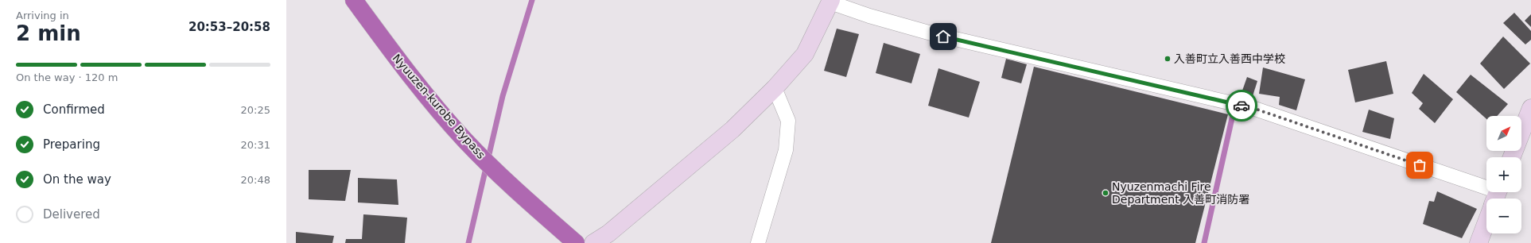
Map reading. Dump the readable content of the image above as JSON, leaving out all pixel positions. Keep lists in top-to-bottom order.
{
  "streets": {
    "highway": ["Nyuuzen-kurobe Bypass"]
  },
  "places": ["入善町立入善西中学校", "Nyuzenmachi Fire Department 入善町消防署"],
  "north": "top right",
  "page": {
    "heading": ["2 min", "Arriving in", "20:53–20:58"],
    "bar": "On the way · 120 m",
    "list": [
      ["Confirmed", "20:25"],
      ["Preparing", "20:31"],
      ["On the way", "20:48"],
      "Delivered"
    ],
    "map_buttons": ["+", "−"]
  }
}
